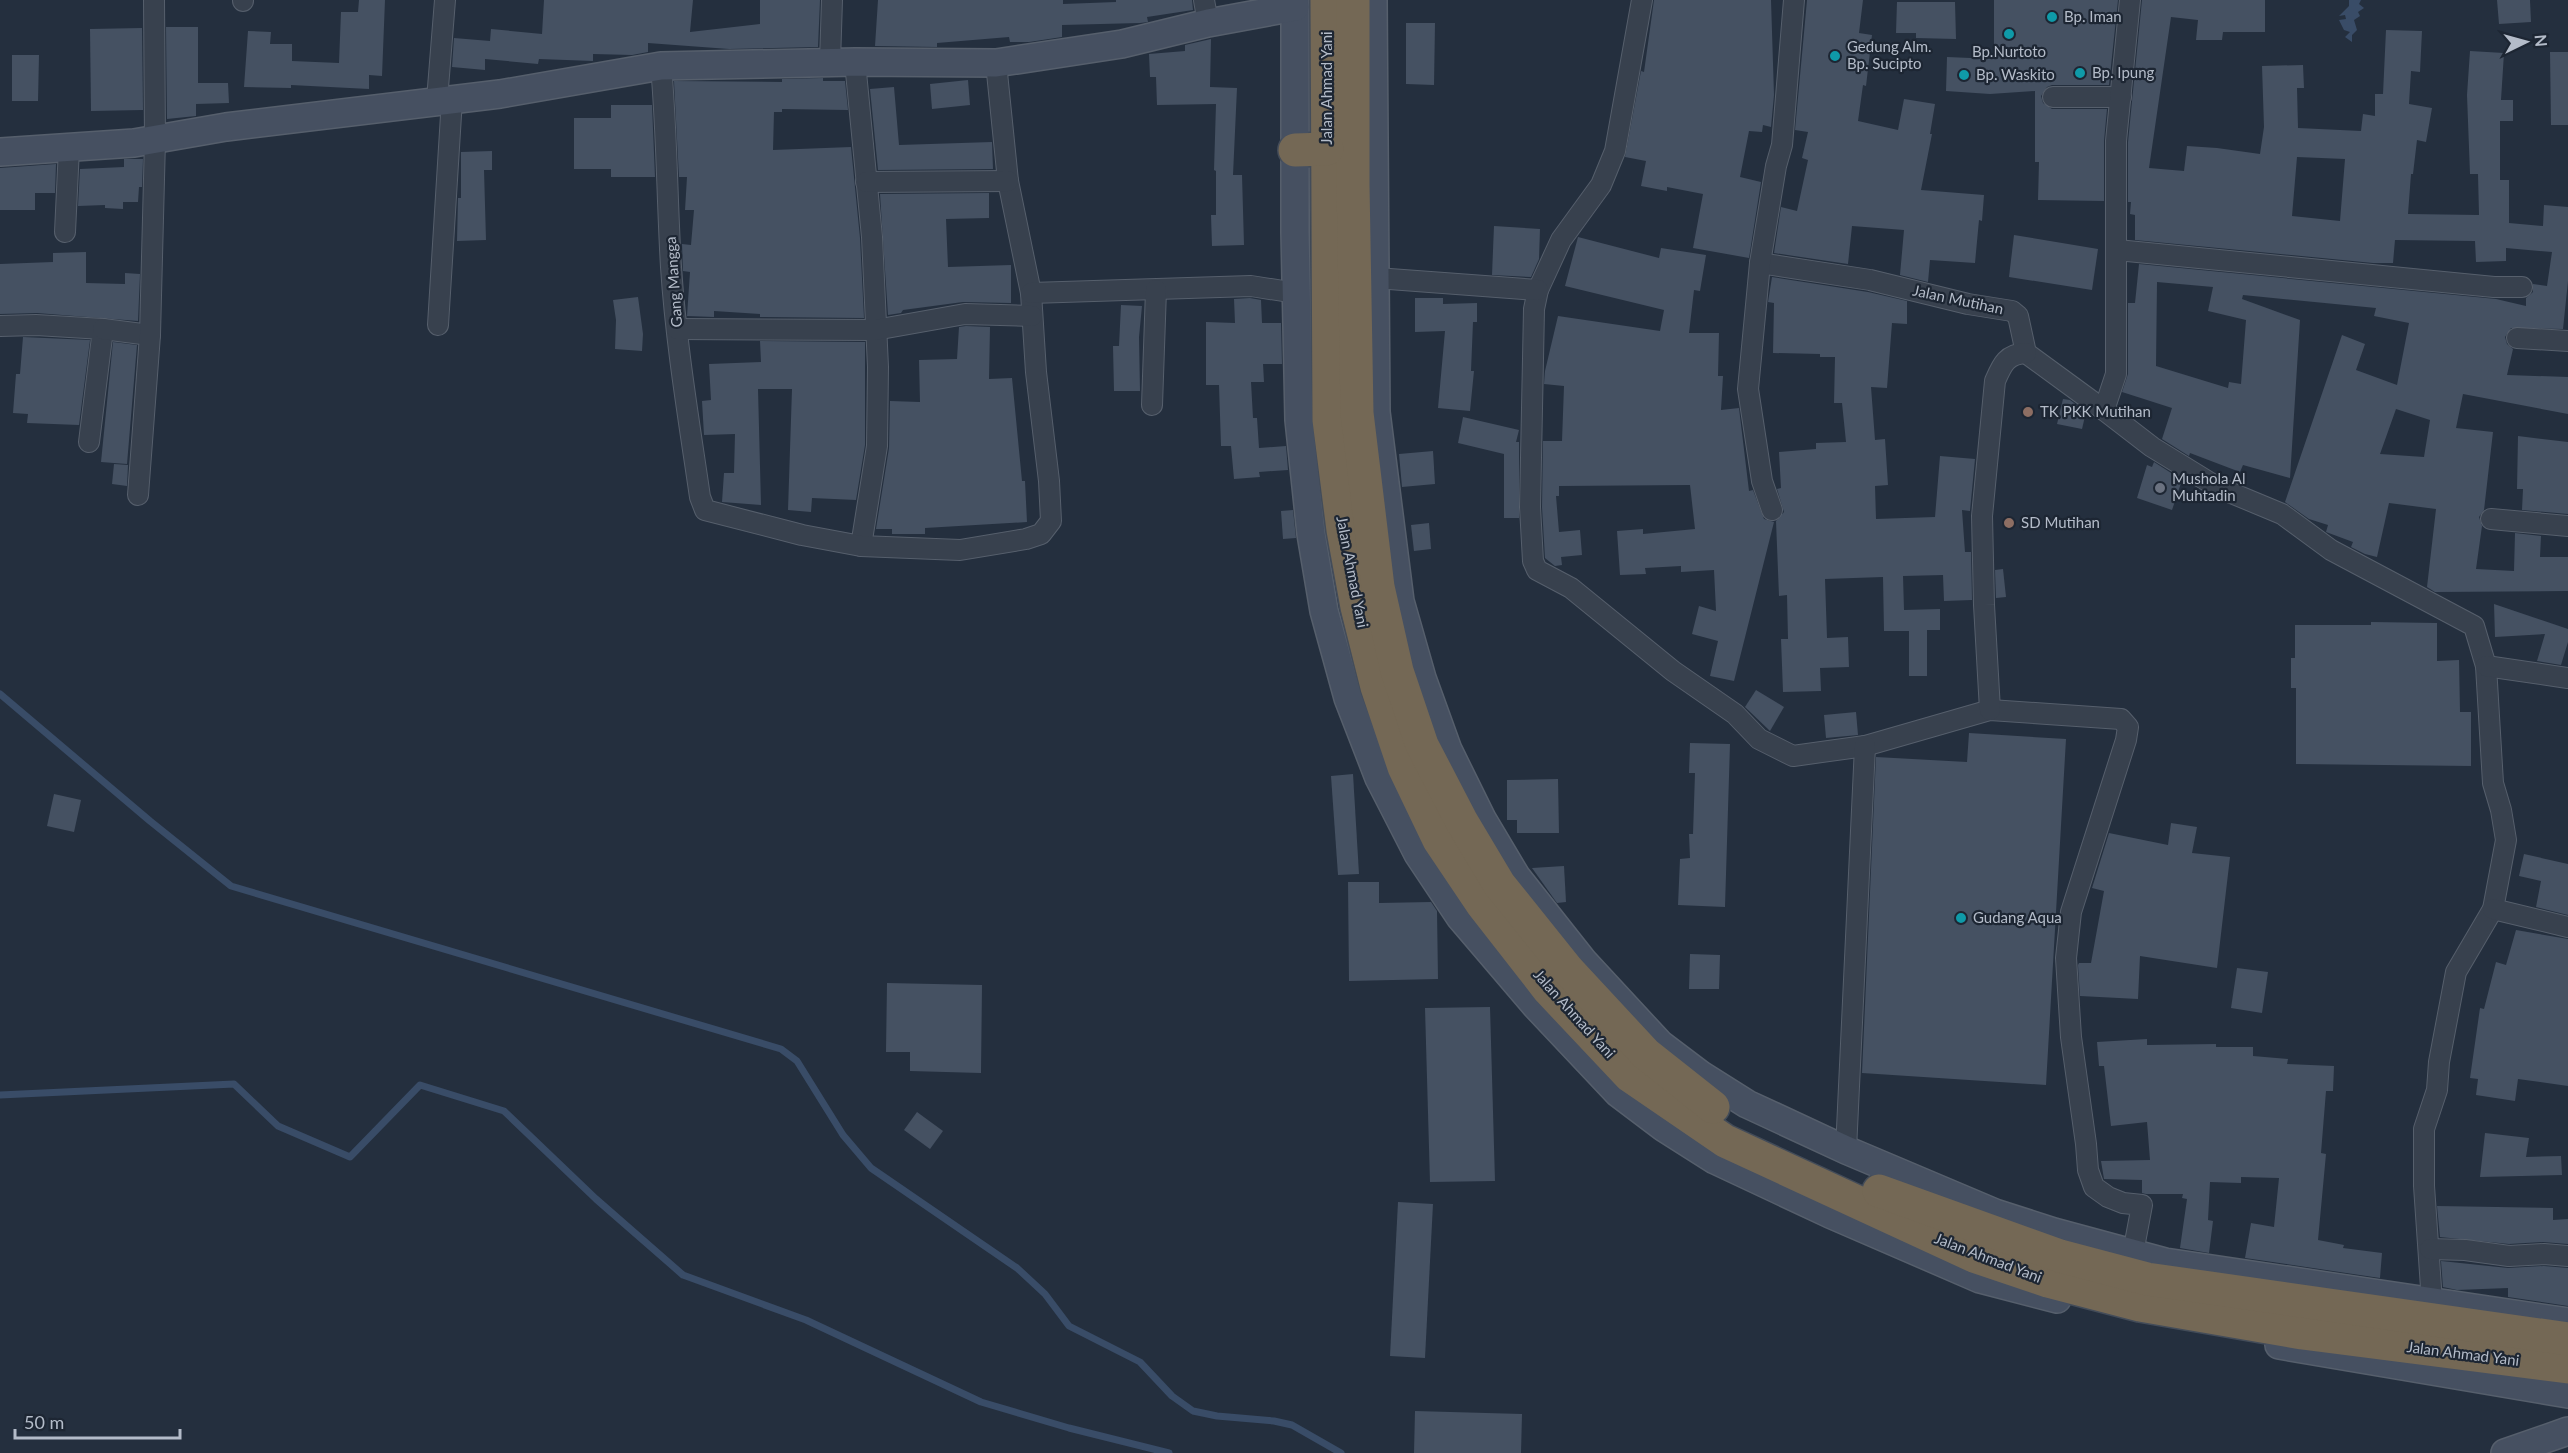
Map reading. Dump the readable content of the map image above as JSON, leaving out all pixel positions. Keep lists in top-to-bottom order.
{
  "streets": {
    "highway": ["Jalan Ahmad Yani"],
    "street": ["Gang Mangga", "Jalan Mutihan"]
  },
  "places": [
    "Bp. Iman",
    "Bp.Nurtoto",
    "Gedung Alm. Bp. Sucipto",
    "Bp. Ipung",
    "Bp. Waskito",
    "TK PKK Mutihan",
    "Mushola Al Muhtadin",
    "SD Mutihan",
    "Gudang Aqua"
  ],
  "scale_bar": "50 m",
  "north": "right"
}
